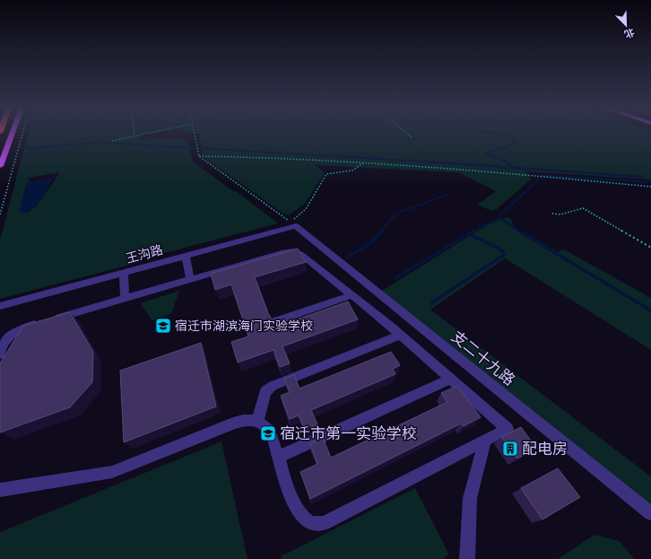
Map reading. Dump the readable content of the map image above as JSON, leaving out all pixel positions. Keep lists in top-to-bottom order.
{
  "streets": {
    "street": ["王沟路", "支二十九路"]
  },
  "crossings": [
    ["王沟路", "支二十九路"]
  ],
  "places": {
    "school or university": ["宿迁市湖滨海门实验学校", "宿迁市第一实验学校"],
    "building": ["配电房"]
  },
  "north": "bottom right"
}
